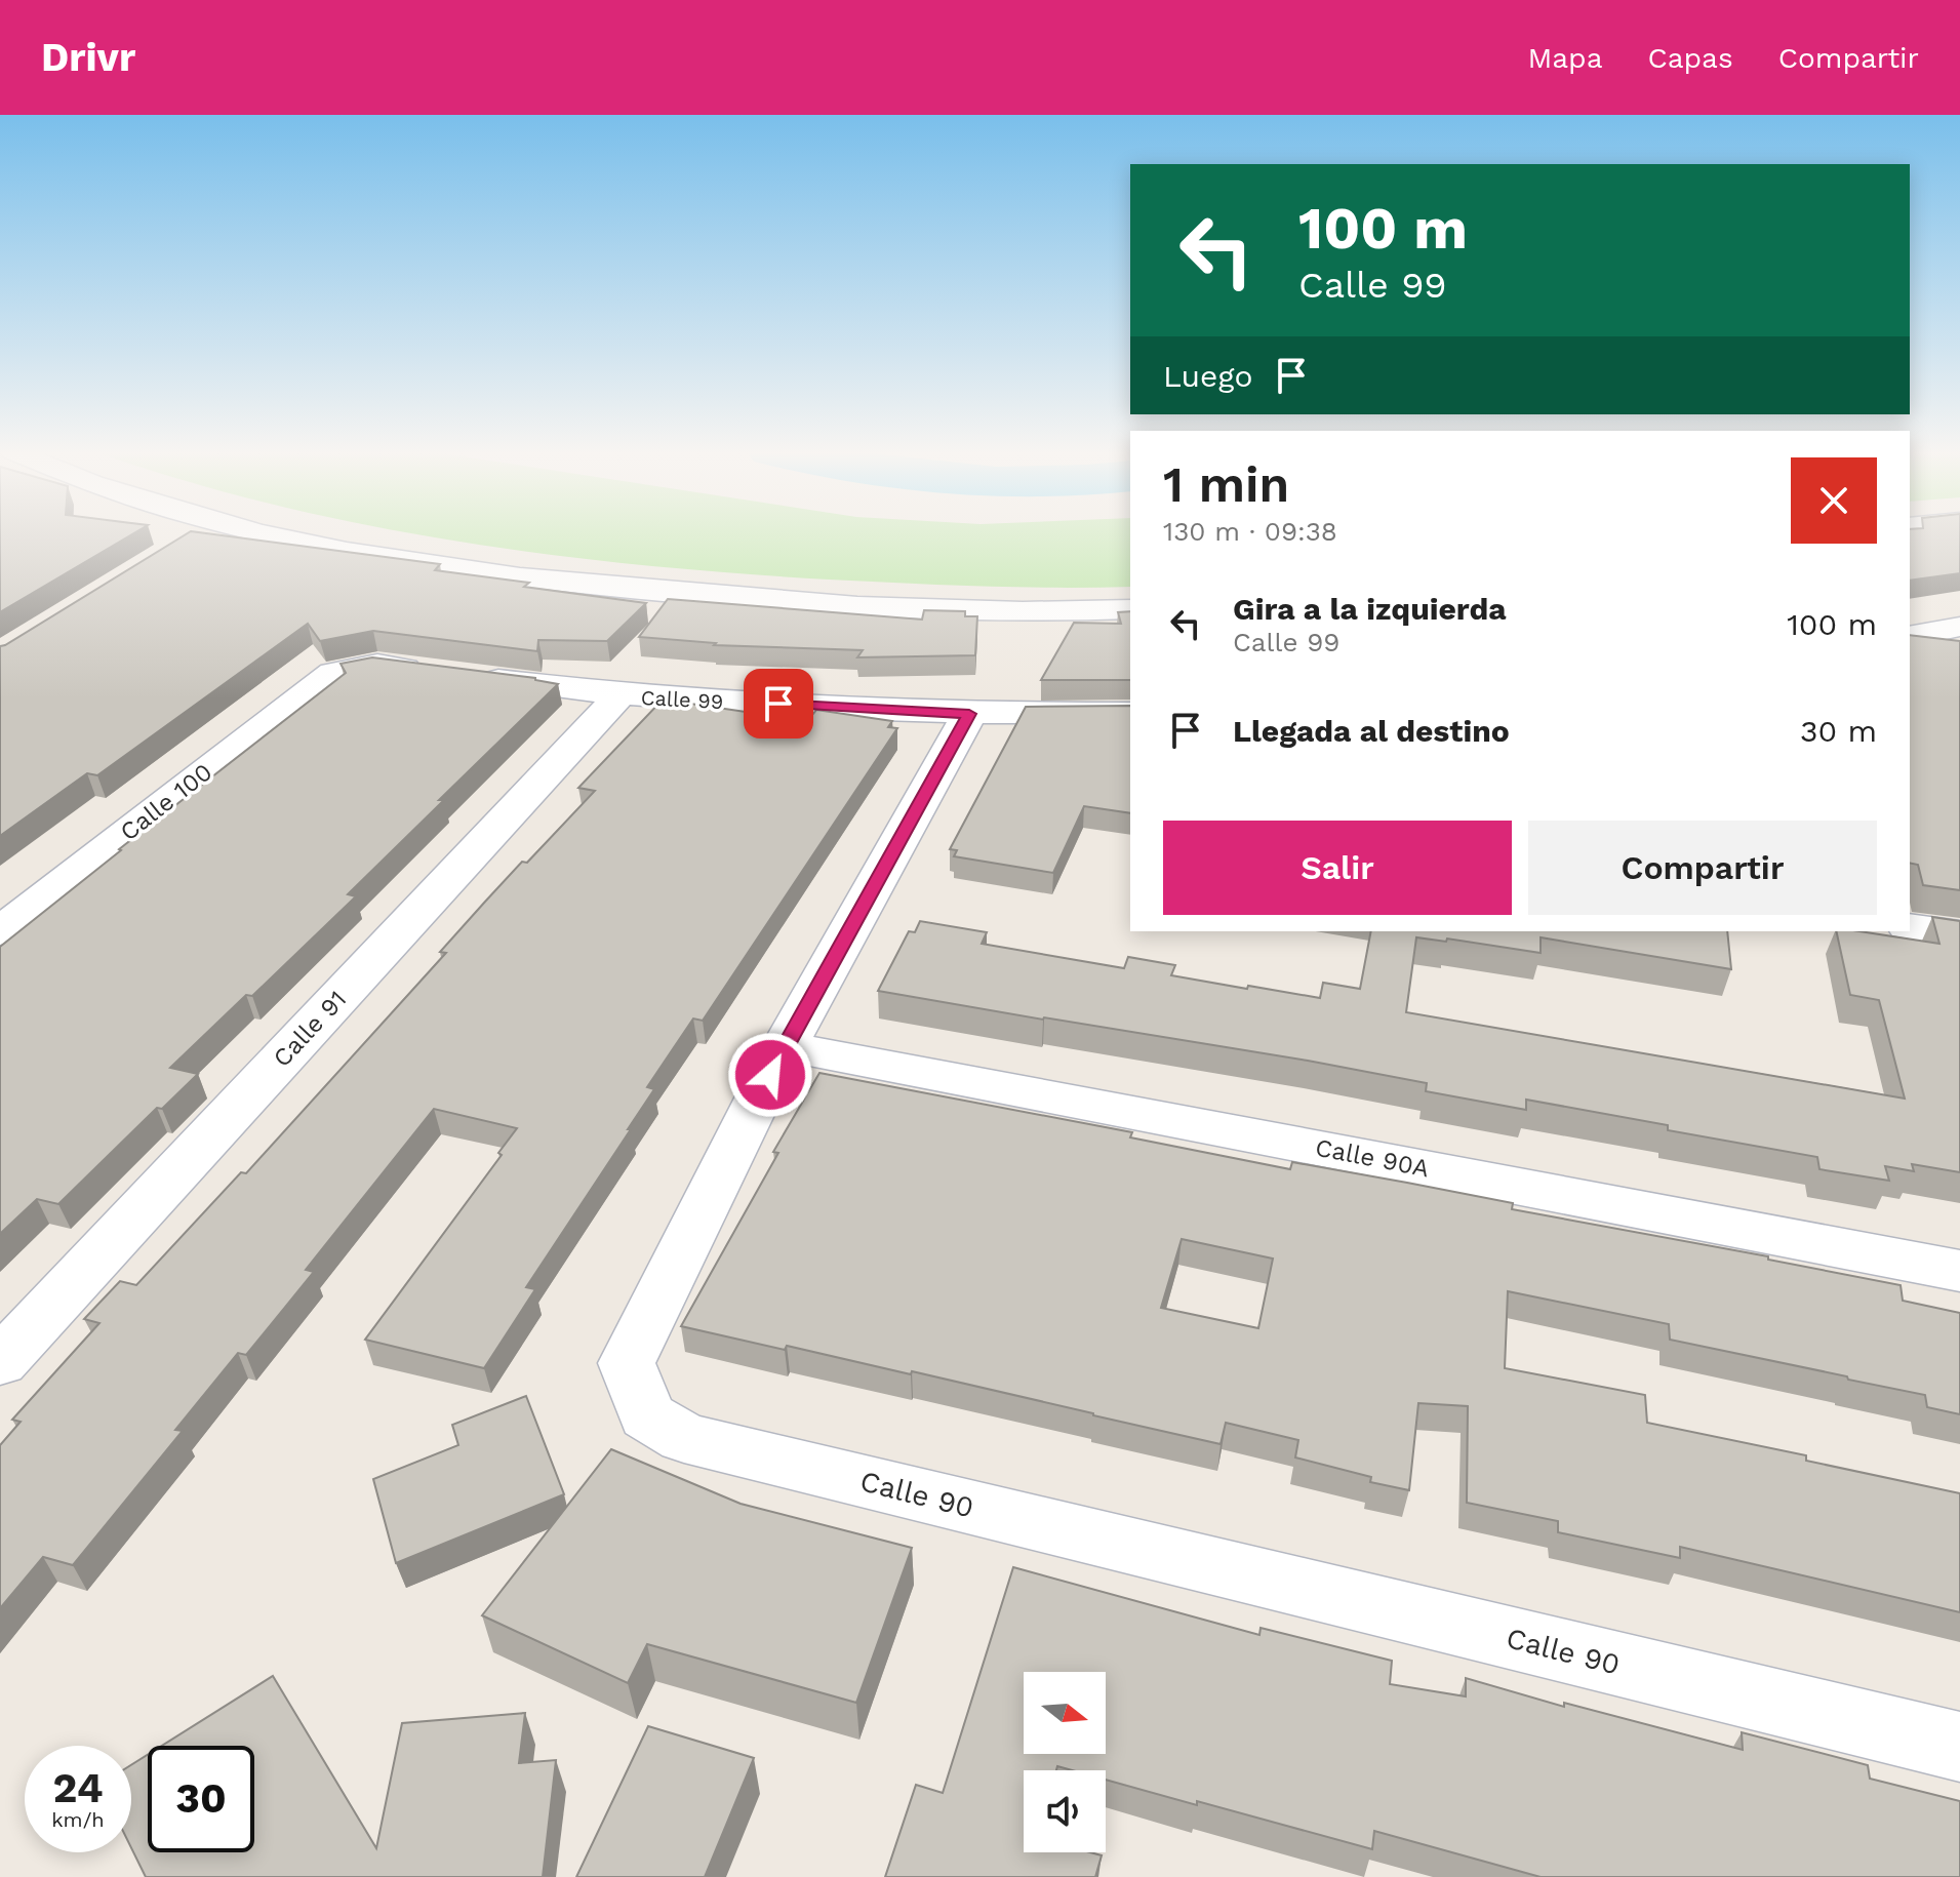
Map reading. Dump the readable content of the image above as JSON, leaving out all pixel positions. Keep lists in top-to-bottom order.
{
  "streets": {
    "street": [
      "Calle 99",
      "Calle 100",
      "Calle 91",
      "Calle 90A",
      "Calle 90"
    ]
  },
  "crossings": [
    ["Calle 99", "Calle 100"],
    ["Calle 99", "Calle 91"],
    ["Calle 99", "Calle 90"],
    ["Calle 90A", "Calle 90"]
  ],
  "north": "right",
  "page": {
    "header": "Drivr",
    "nav": ["Mapa", "Capas", "Compartir"],
    "turn": ["100 m", "Calle 99"],
    "then": "Luego",
    "heading": ["1 min", "130 m · 09:38"],
    "list": [
      {
        "name": "Gira a la izquierda",
        "note": "Calle 99",
        "value": "100 m"
      },
      {
        "name": "Llegada al destino",
        "value": "30 m"
      }
    ],
    "buttons": ["Salir", "Compartir"],
    "speed": "24 km/h",
    "limit": "30"
  }
}
